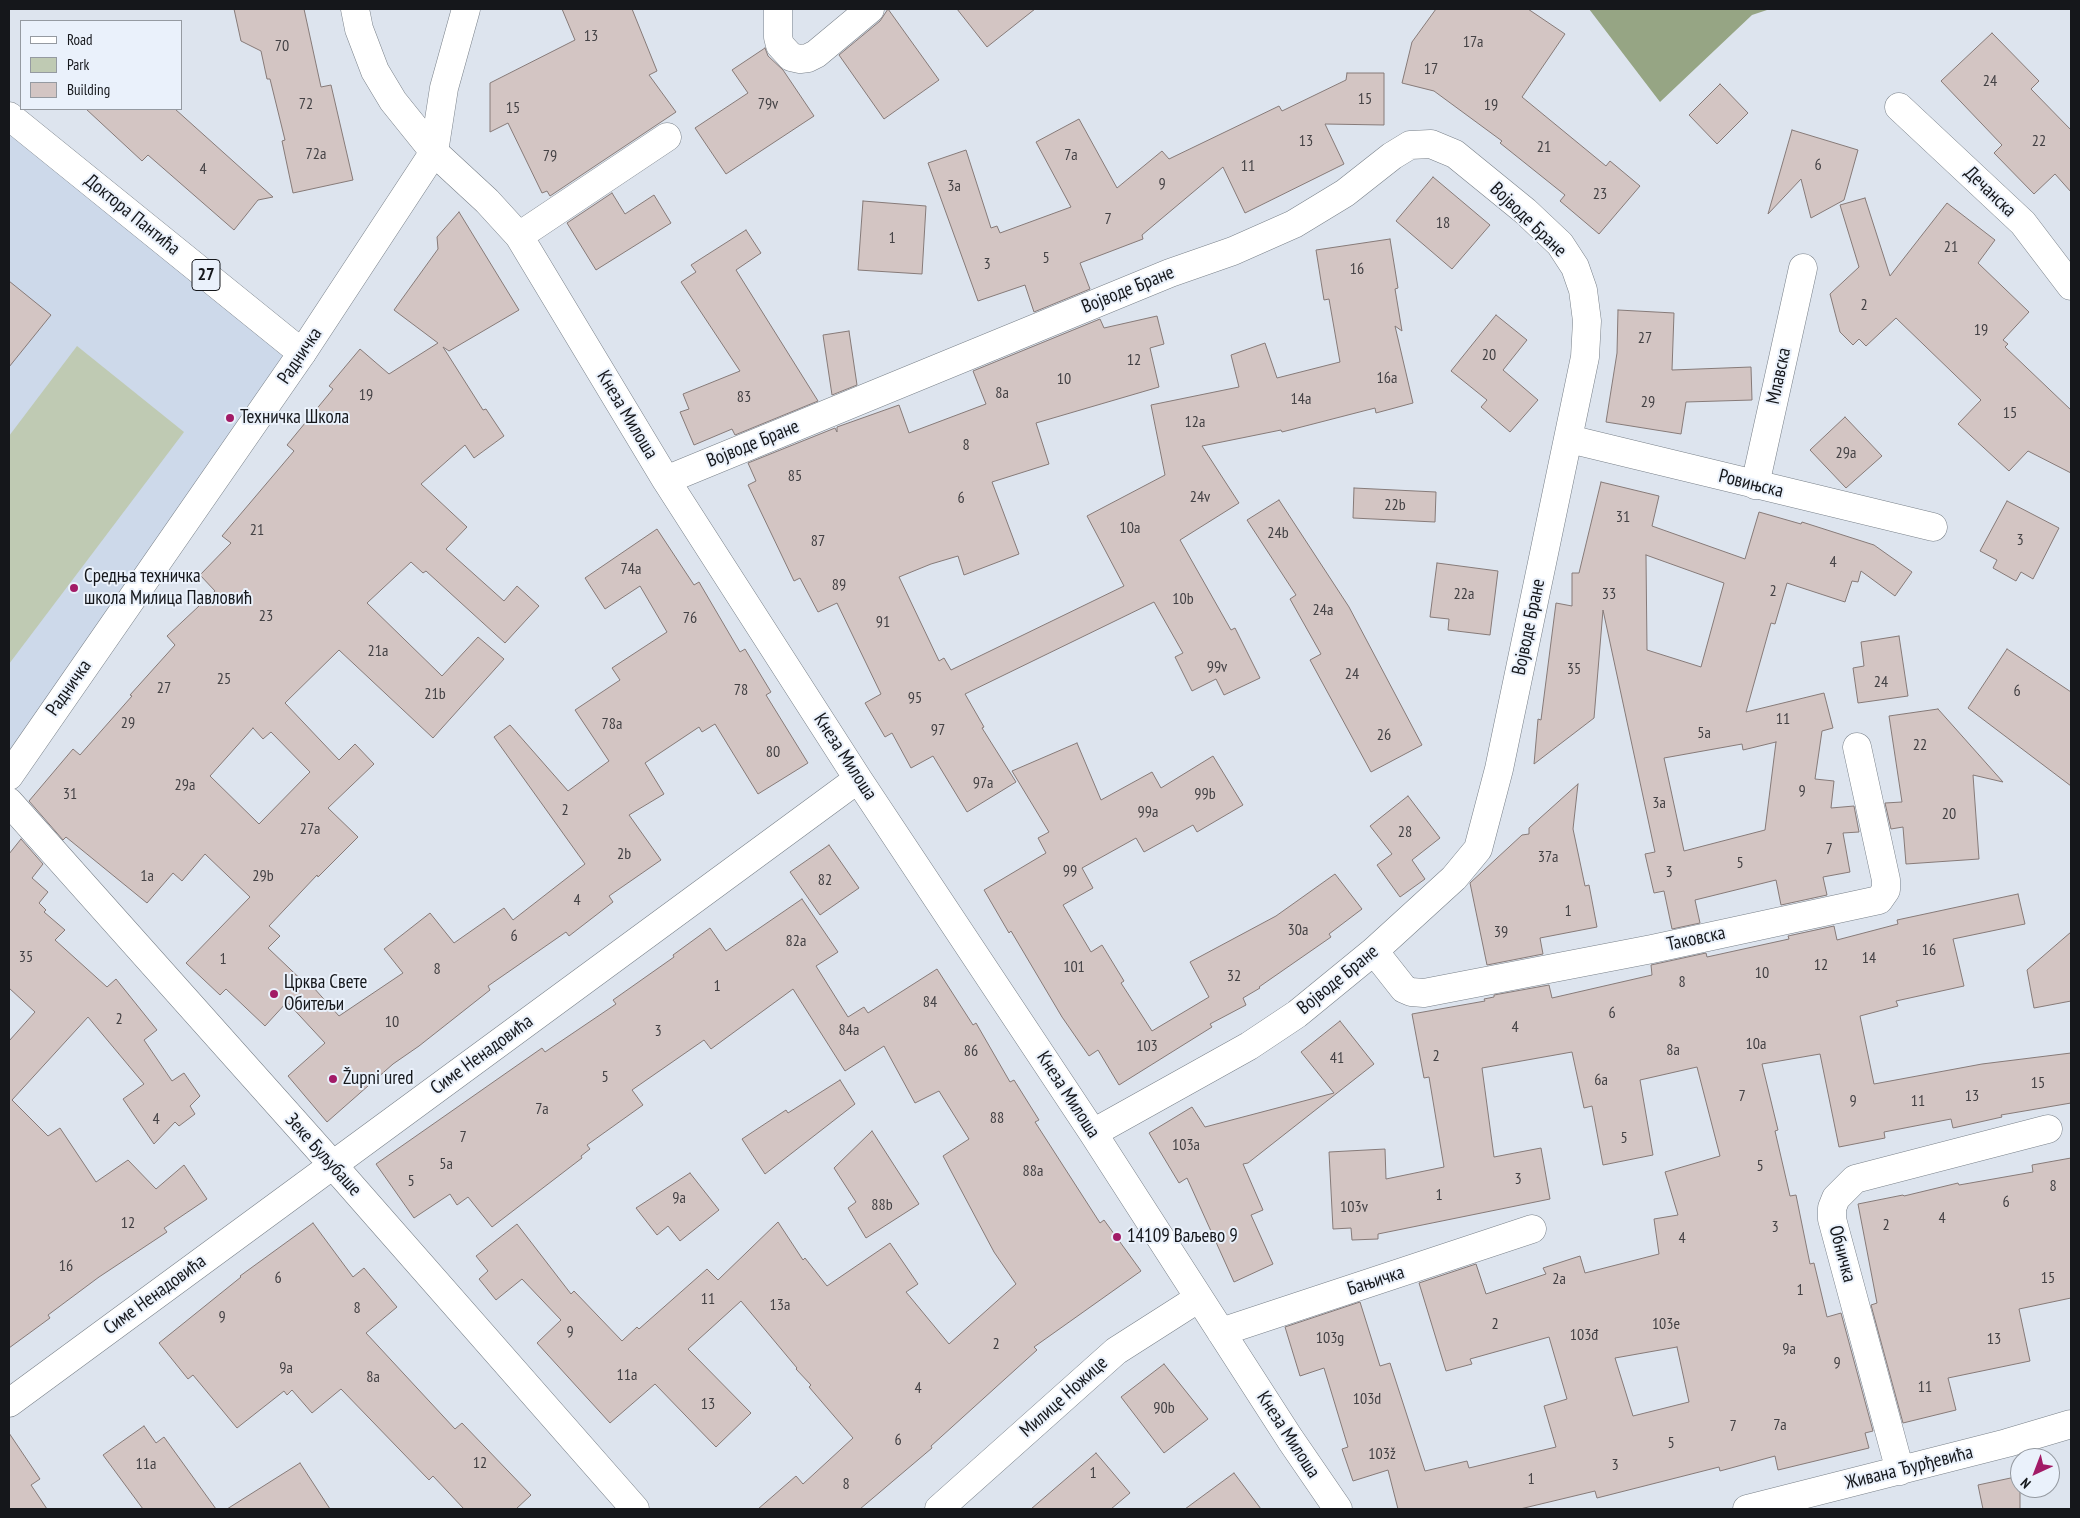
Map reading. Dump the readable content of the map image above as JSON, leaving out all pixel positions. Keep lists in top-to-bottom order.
{
  "streets": {
    "street": [
      "Дечанска",
      "Доктора Пантића",
      "Војводе Бране",
      "27",
      "Радничка",
      "Млавска",
      "Кнеза Милоша",
      "Ровињска",
      "Таковска",
      "Симе Ненадовића",
      "Зеке Буљубаше",
      "Обничка",
      "Бањичка",
      "Милице Ножице",
      "Живана Ђурђевића"
    ]
  },
  "crossings": [
    ["Доктора Пантића", "Радничка"],
    ["Војводе Бране", "Кнеза Милоша"],
    ["Војводе Бране", "Ровињска"],
    ["Војводе Бране", "Таковска"],
    ["Радничка", "Кнеза Милоша"],
    ["Млавска", "Ровињска"],
    ["Кнеза Милоша", "Симе Ненадовића"],
    ["Кнеза Милоша", "Бањичка"],
    ["Кнеза Милоша", "Милице Ножице"],
    ["Симе Ненадовића", "Зеке Буљубаше"],
    ["Обничка", "Живана Ђурђевића"]
  ],
  "places": [
    "Техничка Школа",
    "Средња техничка школа Милица Павловић",
    "Црква Свете Обитељи",
    "Župni ured",
    "14109 Ваљево 9"
  ],
  "house_numbers": [
    "13",
    "17a",
    "70",
    "17",
    "24",
    "15",
    "72",
    "79v",
    "19",
    "15",
    "13",
    "22",
    "21",
    "72a",
    "7a",
    "79",
    "6",
    "11",
    "4",
    "9",
    "3a",
    "23",
    "7",
    "18",
    "1",
    "21",
    "5",
    "3",
    "16",
    "2",
    "19",
    "27",
    "20",
    "12",
    "16a",
    "10",
    "8a",
    "19",
    "83",
    "14a",
    "29",
    "15",
    "12a",
    "8",
    "29a",
    "85",
    "24v",
    "6",
    "22b",
    "31",
    "10a",
    "21",
    "24b",
    "3",
    "87",
    "4",
    "74a",
    "89",
    "2",
    "22a",
    "33",
    "10b",
    "24a",
    "23",
    "76",
    "91",
    "21a",
    "99v",
    "35",
    "24",
    "25",
    "24",
    "27",
    "78",
    "6",
    "21b",
    "95",
    "11",
    "29",
    "78a",
    "97",
    "5a",
    "26",
    "22",
    "80",
    "97a",
    "29a",
    "9",
    "31",
    "99b",
    "3a",
    "2",
    "99a",
    "20",
    "27a",
    "28",
    "7",
    "2b",
    "37a",
    "5",
    "99",
    "3",
    "1a",
    "29b",
    "82",
    "4",
    "1",
    "30a",
    "39",
    "6",
    "82a",
    "16",
    "35",
    "14",
    "1",
    "12",
    "101",
    "8",
    "10",
    "32",
    "8",
    "1",
    "84",
    "6",
    "2",
    "10",
    "4",
    "84a",
    "3",
    "10a",
    "103",
    "8a",
    "86",
    "2",
    "41",
    "5",
    "6a",
    "15",
    "7",
    "13",
    "9",
    "11",
    "7a",
    "88",
    "4",
    "7",
    "5",
    "103a",
    "5a",
    "5",
    "88a",
    "3",
    "5",
    "8",
    "1",
    "9a",
    "6",
    "88b",
    "103v",
    "4",
    "12",
    "2",
    "3",
    "4",
    "16",
    "6",
    "15",
    "2a",
    "1",
    "11",
    "13a",
    "8",
    "9",
    "2",
    "103e",
    "9",
    "103đ",
    "103g",
    "13",
    "2",
    "9a",
    "9",
    "9a",
    "11a",
    "8a",
    "11",
    "4",
    "103d",
    "13",
    "90b",
    "7a",
    "7",
    "6",
    "5",
    "103ž",
    "12",
    "11a",
    "3",
    "1",
    "1",
    "8"
  ],
  "legend": ["Road", "Park", "Building"],
  "north": "bottom left"
}
